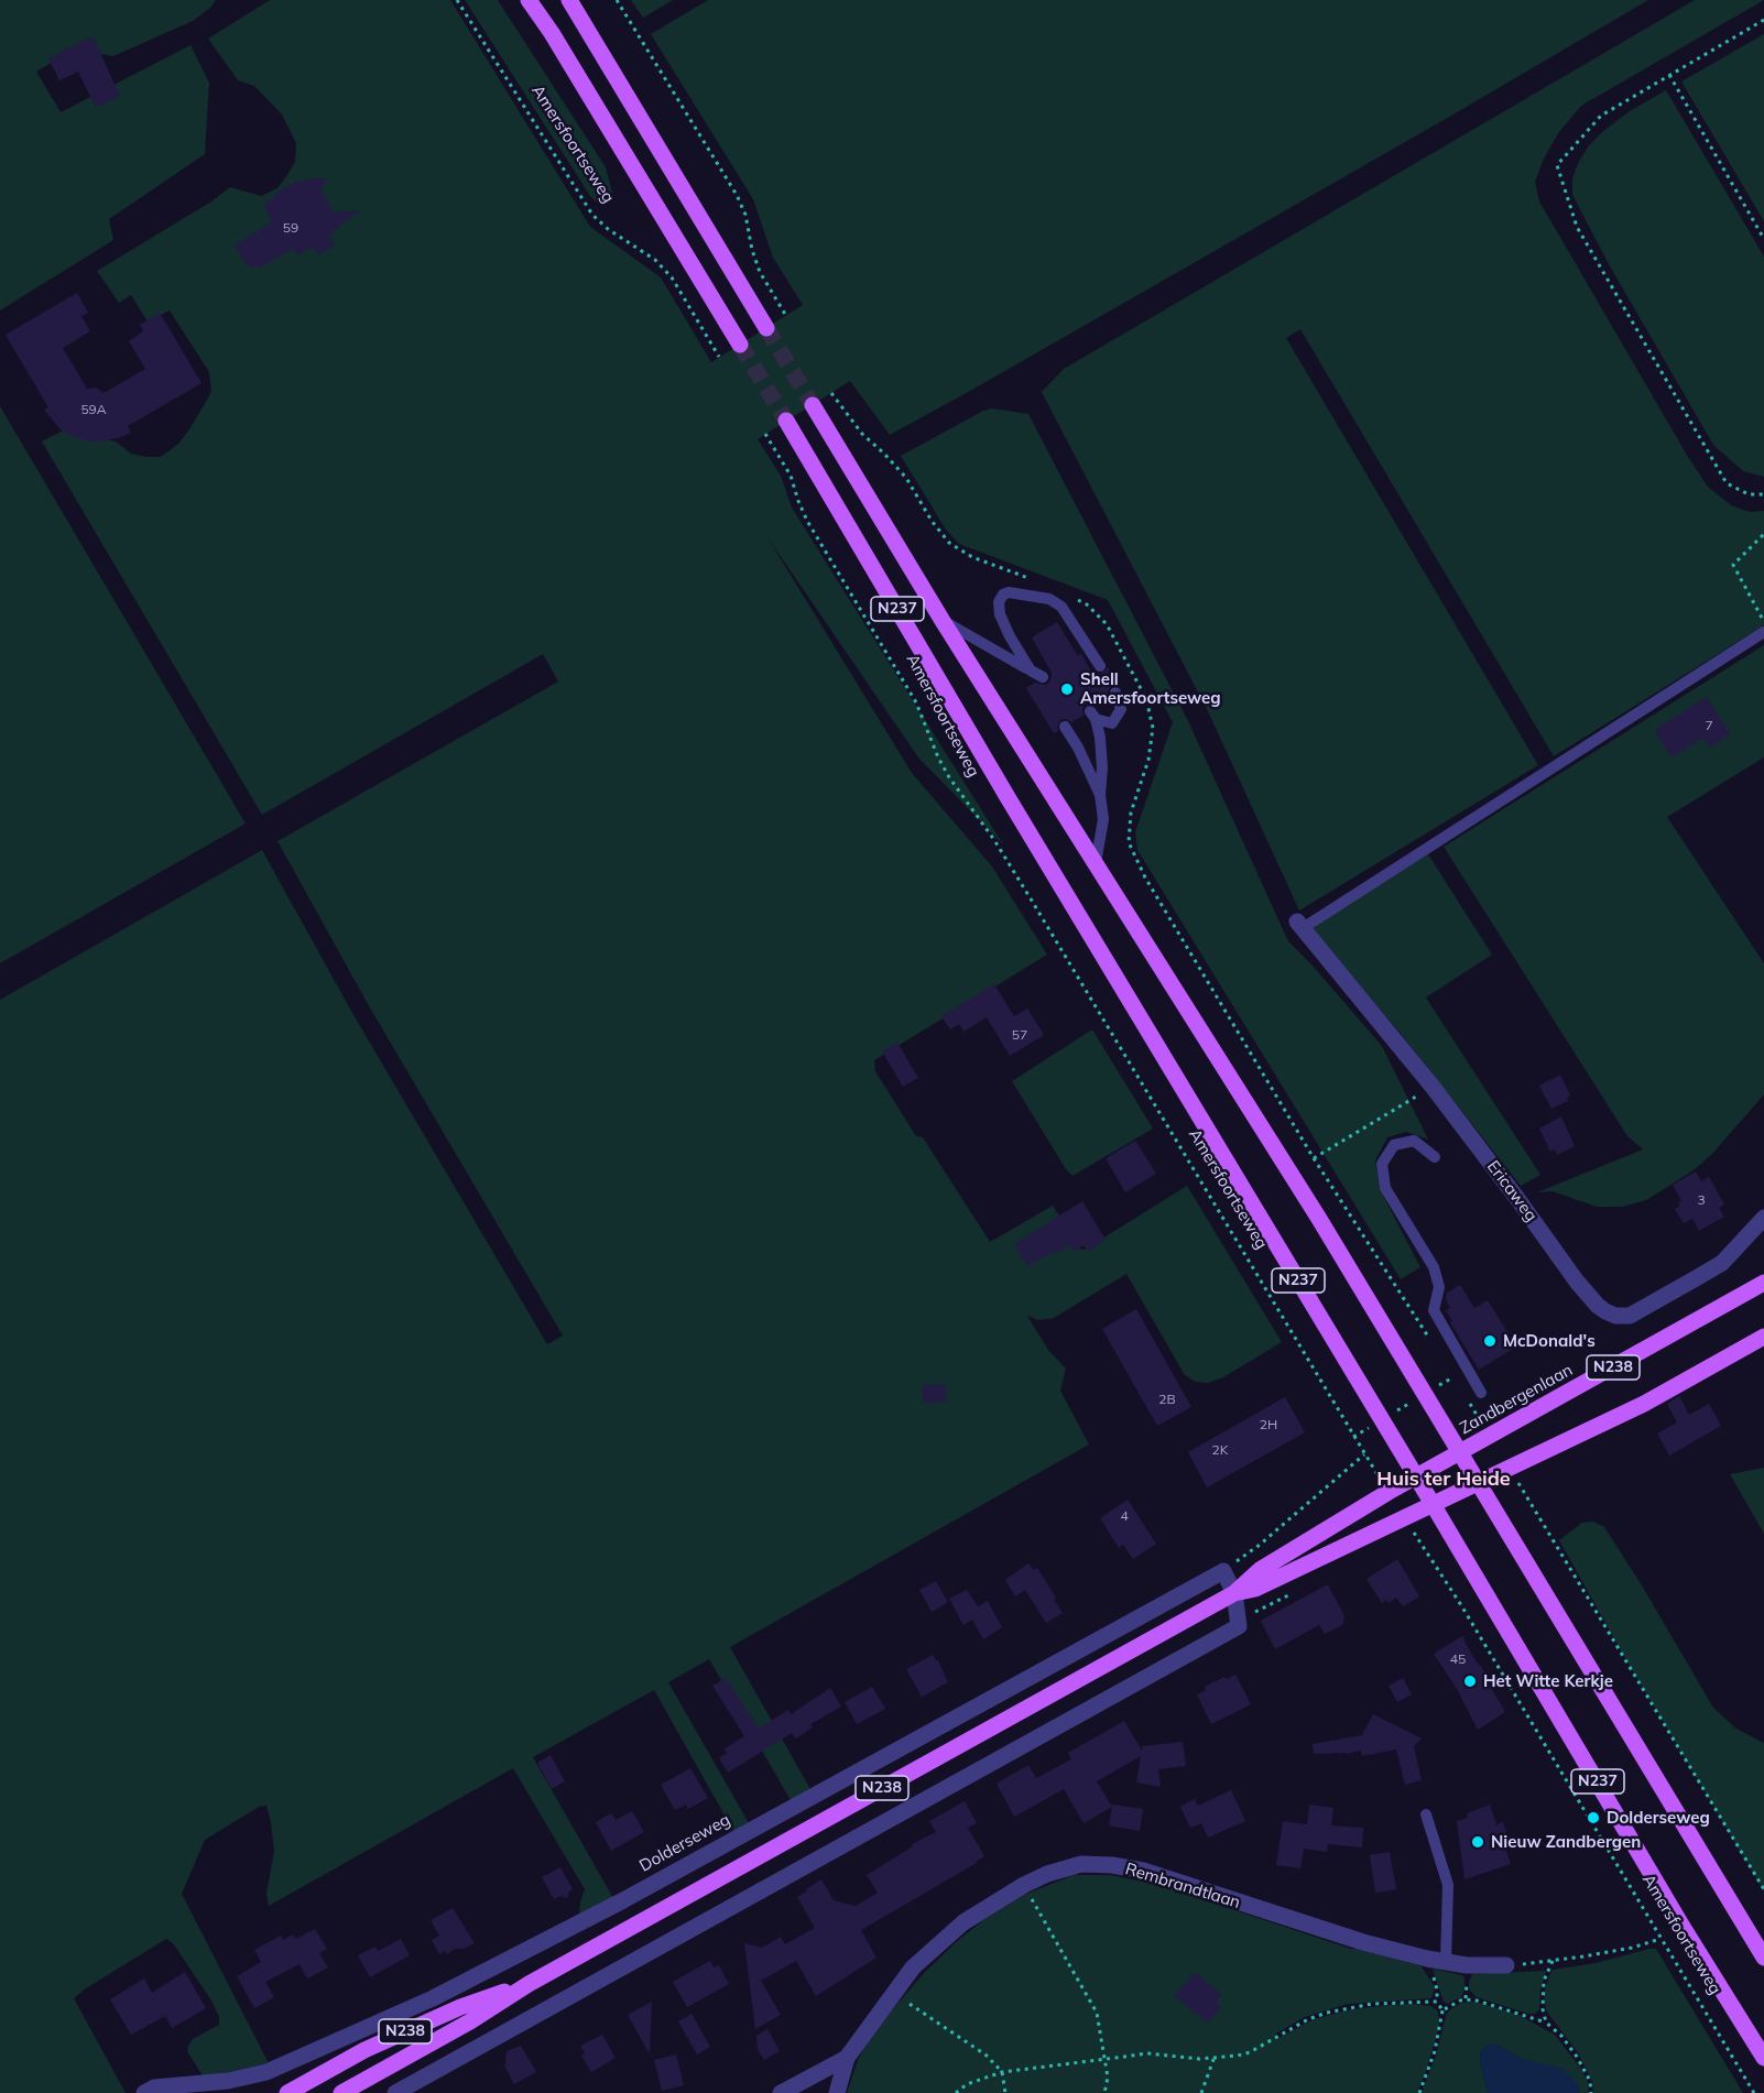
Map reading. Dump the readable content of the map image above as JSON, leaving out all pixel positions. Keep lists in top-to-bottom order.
{
  "streets": {
    "main road": [
      "Amersfoortseweg",
      "N237",
      "N238",
      "Zandbergenlaan"
    ],
    "street": ["Ericaweg", "Dolderseweg", "Rembrandtlaan"]
  },
  "crossings": [
    ["Amersfoortseweg", "N238"],
    ["N237", "N238"],
    ["N237", "Zandbergenlaan"],
    ["N238", "Zandbergenlaan"]
  ],
  "districts": ["Huis ter Heide"],
  "places": [
    "Shell Amersfoortseweg",
    "McDonald's",
    "Het Witte Kerkje",
    "Dolderseweg",
    "Nieuw Zandbergen"
  ],
  "house_numbers": [
    "59",
    "59A",
    "7",
    "57",
    "3",
    "2B",
    "2H",
    "2K",
    "4",
    "45"
  ]
}
